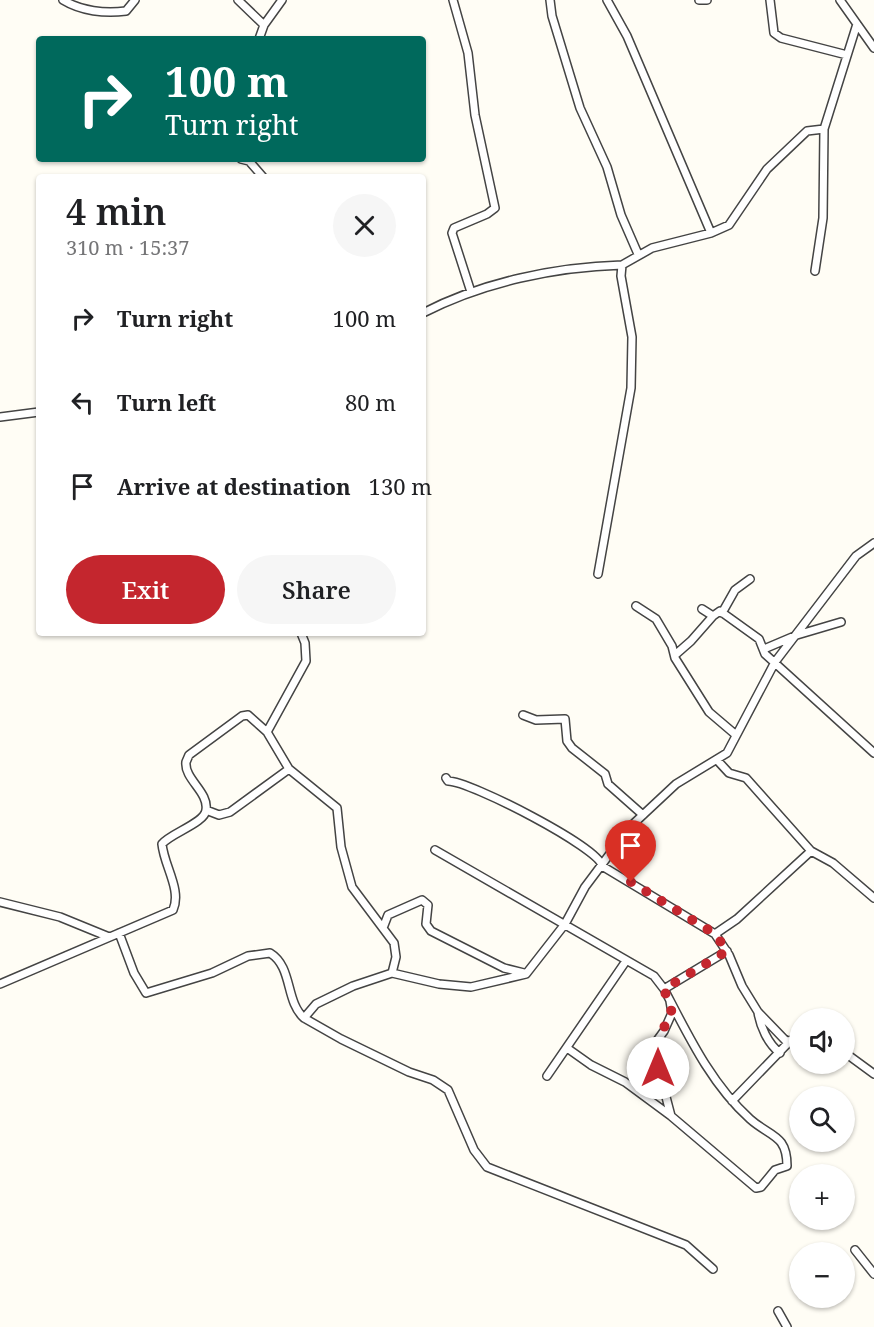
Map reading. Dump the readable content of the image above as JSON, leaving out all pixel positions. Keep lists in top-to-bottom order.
{
  "page": {
    "turn": ["100 m", "Turn right"],
    "heading": ["4 min", "310 m · 15:37"],
    "list": [
      {
        "name": "Turn right",
        "value": "100 m"
      },
      {
        "name": "Turn left",
        "value": "80 m"
      },
      {
        "name": "Arrive at destination",
        "value": "130 m"
      }
    ],
    "buttons": ["Exit", "Share"],
    "map_buttons": ["+", "−"]
  }
}
